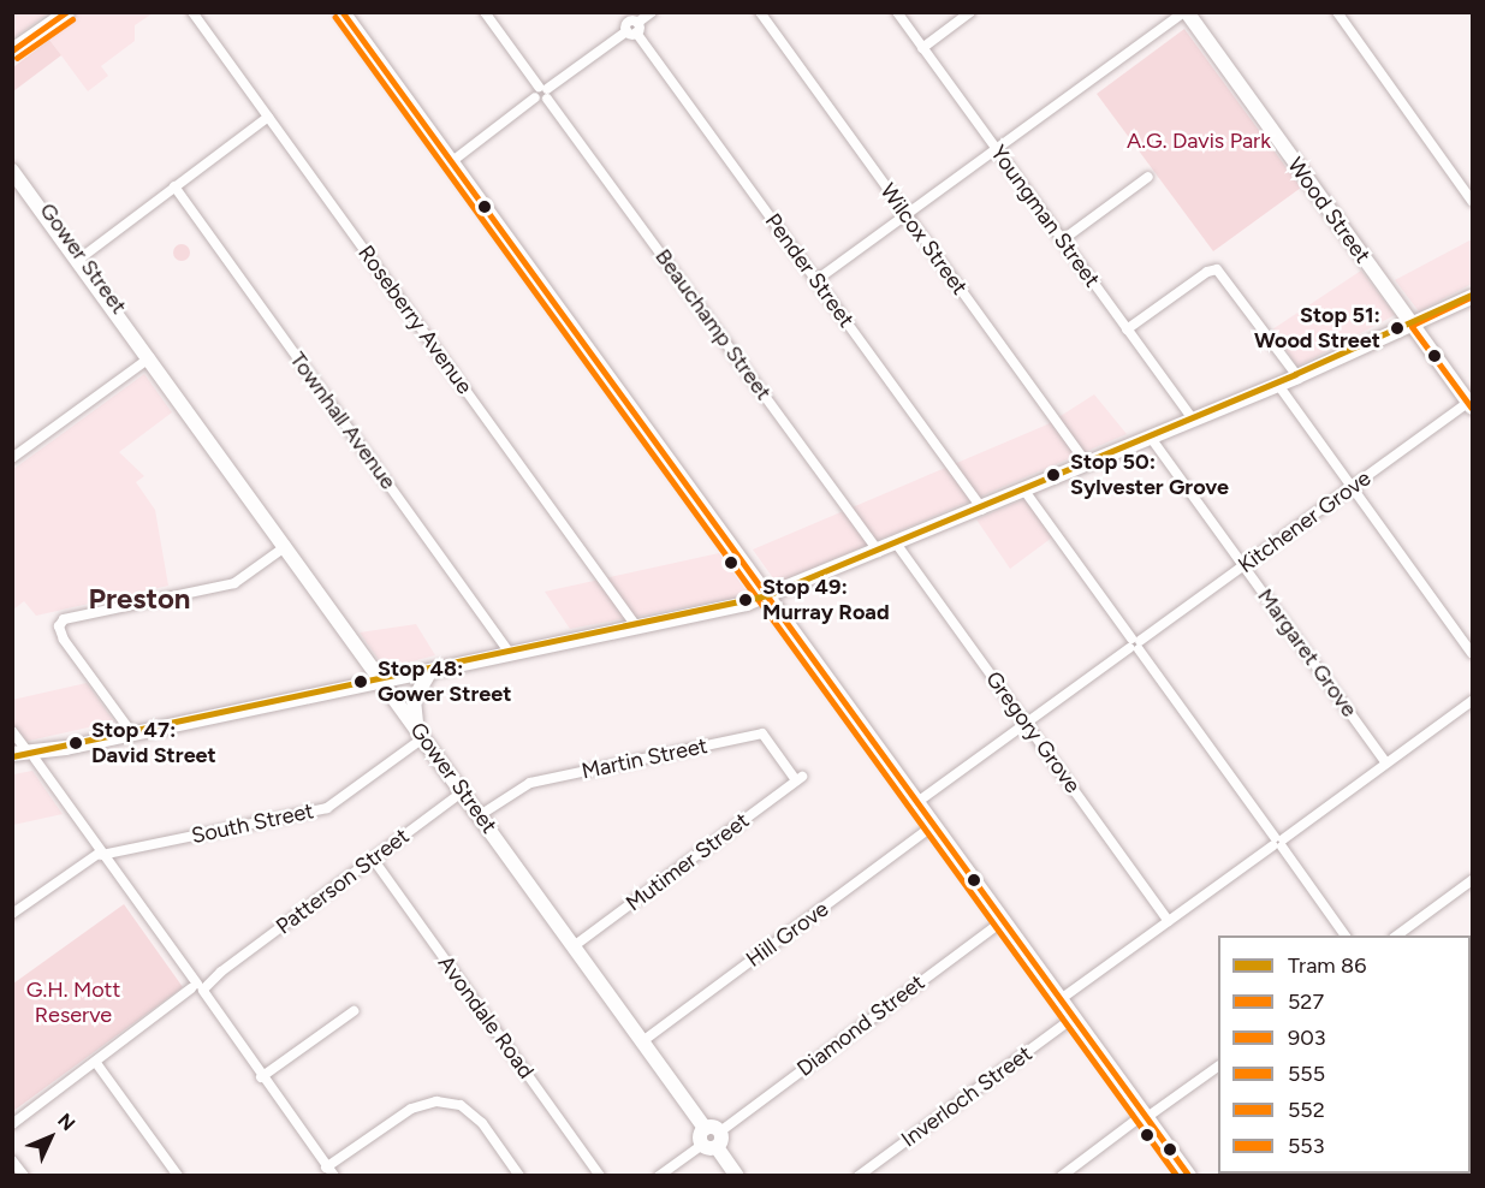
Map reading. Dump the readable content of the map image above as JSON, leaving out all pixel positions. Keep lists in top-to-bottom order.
{
  "streets": {
    "main road": ["Wood Street", "Gower Street"],
    "street": [
      "Youngman Street",
      "Wilcox Street",
      "Pender Street",
      "Roseberry Avenue",
      "Beauchamp Street",
      "Townhall Avenue",
      "Kitchener Grove",
      "Margaret Grove",
      "Gregory Grove",
      "Martin Street",
      "South Street",
      "Mutimer Street",
      "Patterson Street",
      "Hill Grove",
      "Avondale Road",
      "Diamond Street",
      "Inverloch Street"
    ]
  },
  "crossings": [
    ["Wood Street", "Kitchener Grove"],
    ["Gower Street", "Martin Street"],
    ["Gower Street", "South Street"],
    ["Gower Street", "Mutimer Street"],
    ["Gower Street", "Patterson Street"],
    ["Gower Street", "Hill Grove"],
    ["Gower Street", "Diamond Street"],
    ["Kitchener Grove", "Margaret Grove"],
    ["Kitchener Grove", "Gregory Grove"],
    ["Martin Street", "Mutimer Street"],
    ["Patterson Street", "Avondale Road"]
  ],
  "districts": ["Preston"],
  "parks": ["A.G. Davis Park", "G.H. Mott Reserve"],
  "places": [
    "Stop 51: Wood Street",
    "Stop 50: Sylvester Grove",
    "Stop 49: Murray Road",
    "Stop 48: Gower Street",
    "Stop 47: David Street"
  ],
  "lines": [
    "transit line 527",
    "transit line 552",
    "transit line 903",
    "transit line 553",
    "tram line 86",
    "transit line 555"
  ],
  "legend": [
    "Tram 86",
    "527",
    "903",
    "555",
    "552",
    "553"
  ],
  "north": "top right"
}
